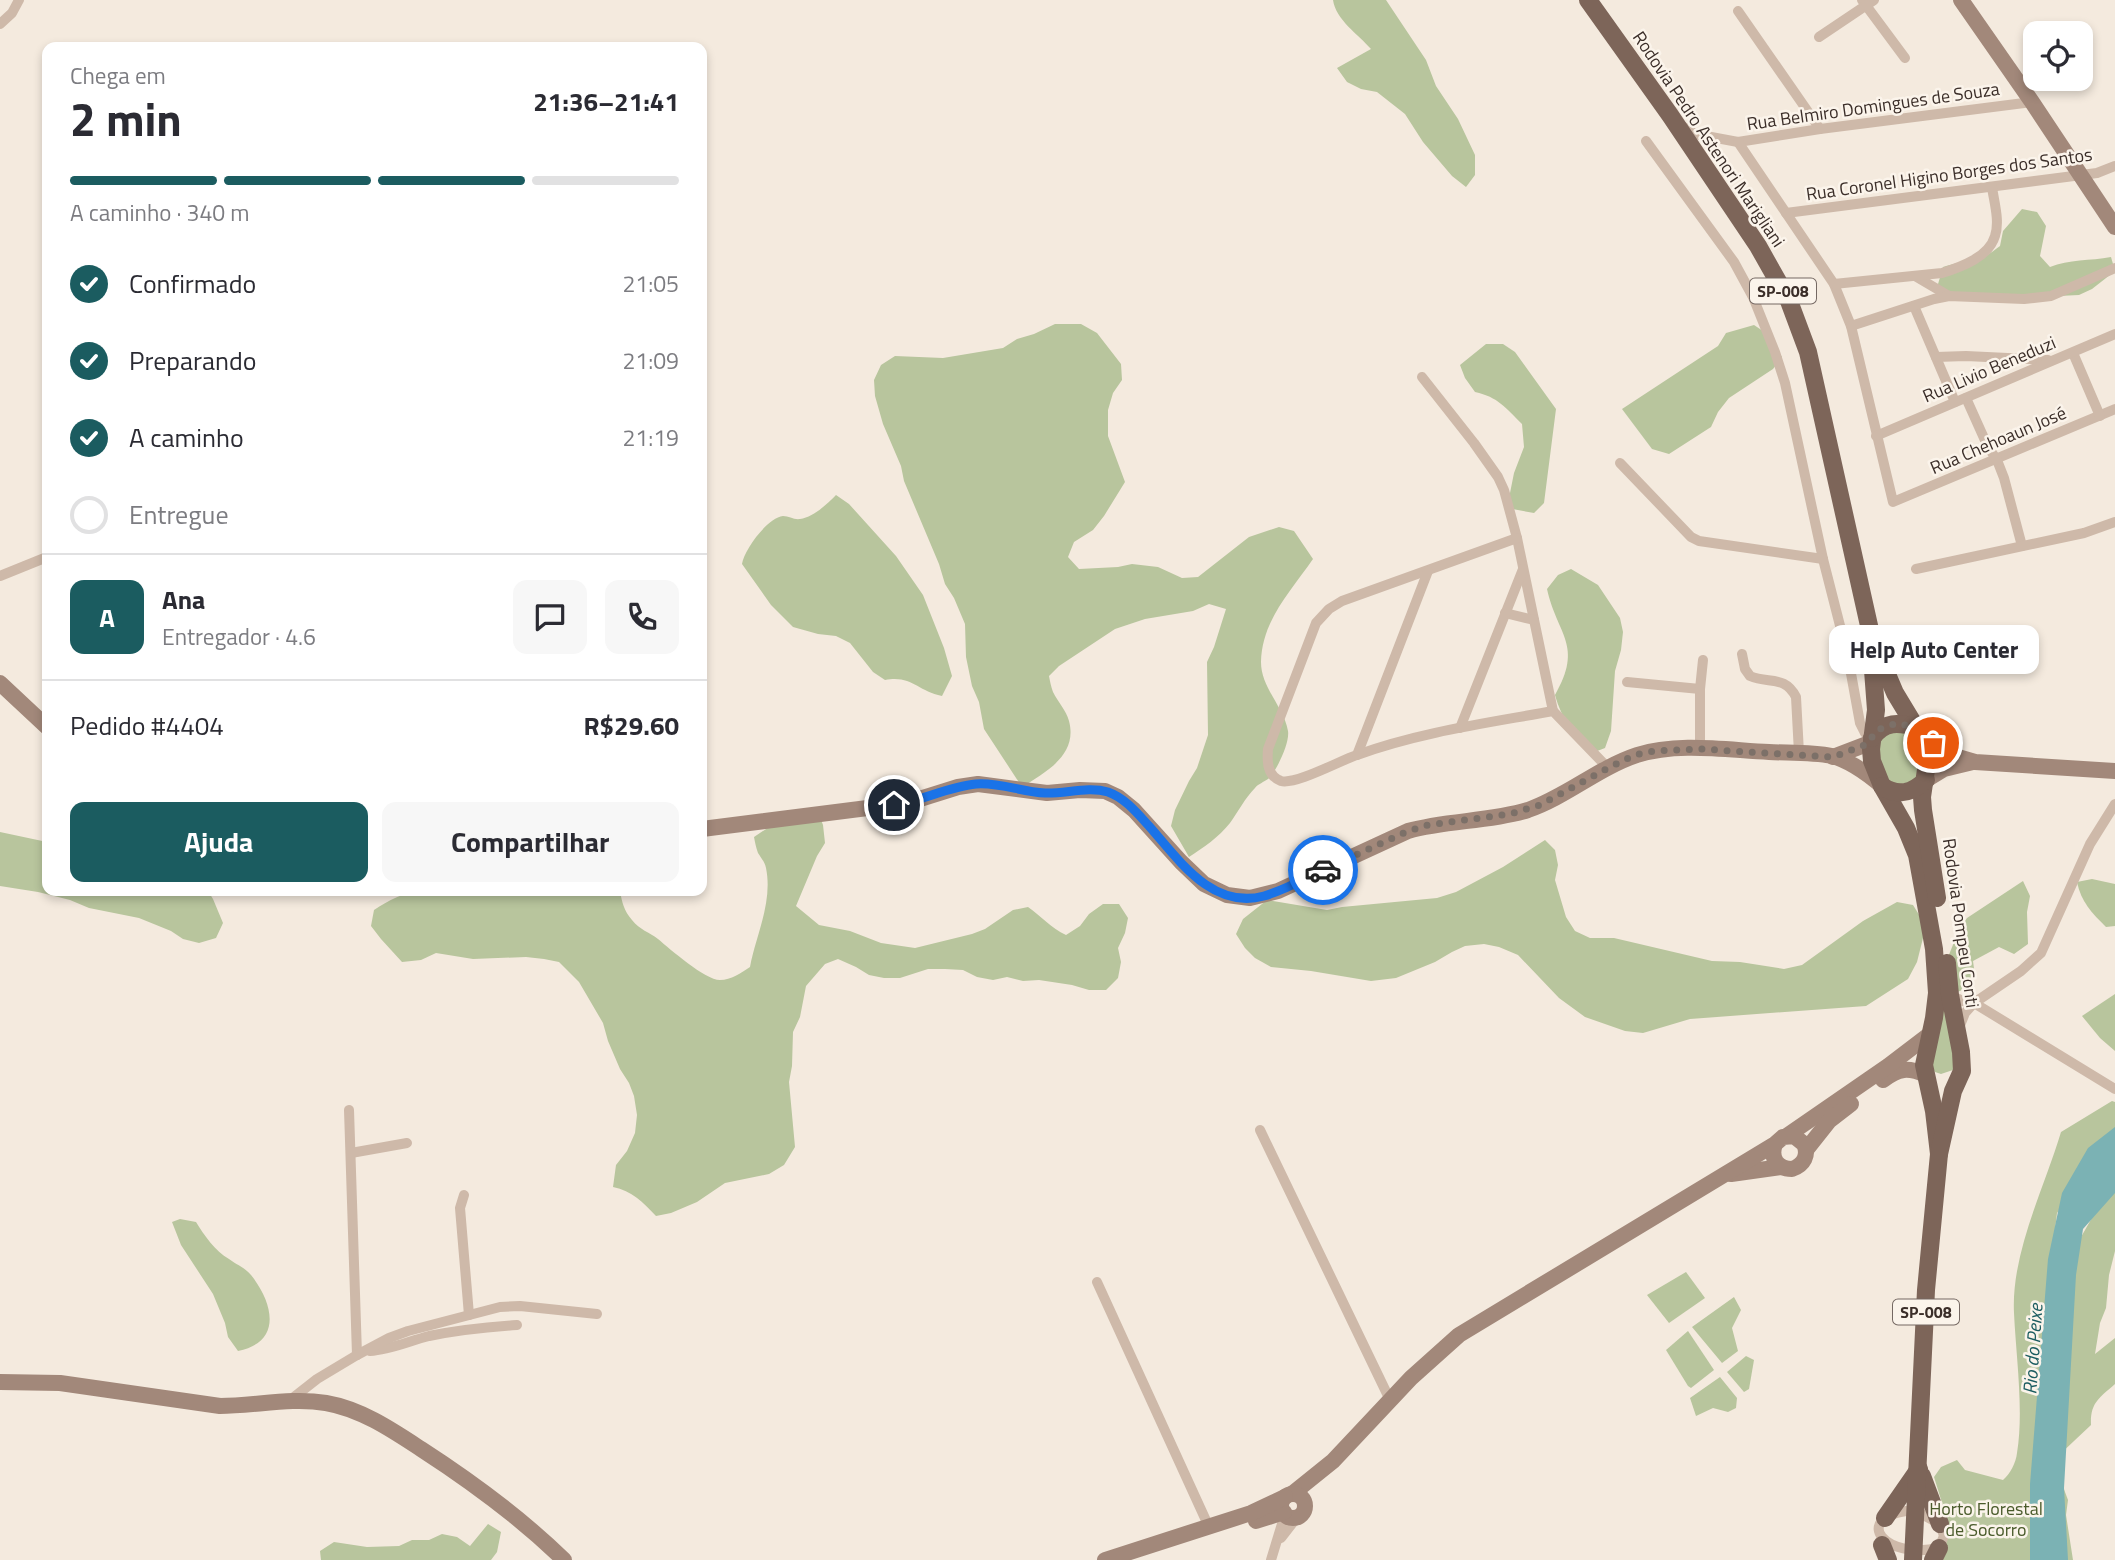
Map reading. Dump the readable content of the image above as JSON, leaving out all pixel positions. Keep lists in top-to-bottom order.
{
  "streets": {
    "main road": ["Rodovia Pedro Astenori Marigliani", "SP-008", "Rodovia Pompeu Conti"],
    "street": [
      "Rua Belmiro Domingues de Souza",
      "Rua Coronel Higino Borges dos Santos",
      "Rua Livio Beneduzi",
      "Rua Chehoaun José"
    ]
  },
  "crossings": [
    ["Rua Belmiro Domingues de Souza", "Rodovia Pedro Astenori Marigliani"],
    ["Rodovia Pedro Astenori Marigliani", "Rodovia Pompeu Conti"],
    ["SP-008", "Rodovia Pompeu Conti"],
    ["Rua Livio Beneduzi", "Rua Chehoaun José"]
  ],
  "water": ["Rio do Peixe"],
  "parks": ["Horto Florestal de Socorro"],
  "places": ["Help Auto Center"],
  "page": {
    "heading": ["2 min", "Chega em", "21:36–21:41"],
    "panel": [
      "Ana",
      "Entregador · 4.6",
      "Pedido #4404",
      "R$29.60"
    ],
    "bar": "A caminho · 340 m",
    "list": [
      ["Confirmado", "21:05"],
      ["Preparando", "21:09"],
      ["A caminho", "21:19"],
      "Entregue"
    ],
    "round": "A",
    "bubble": "Help Auto Center",
    "buttons": ["Ajuda", "Compartilhar"]
  }
}
